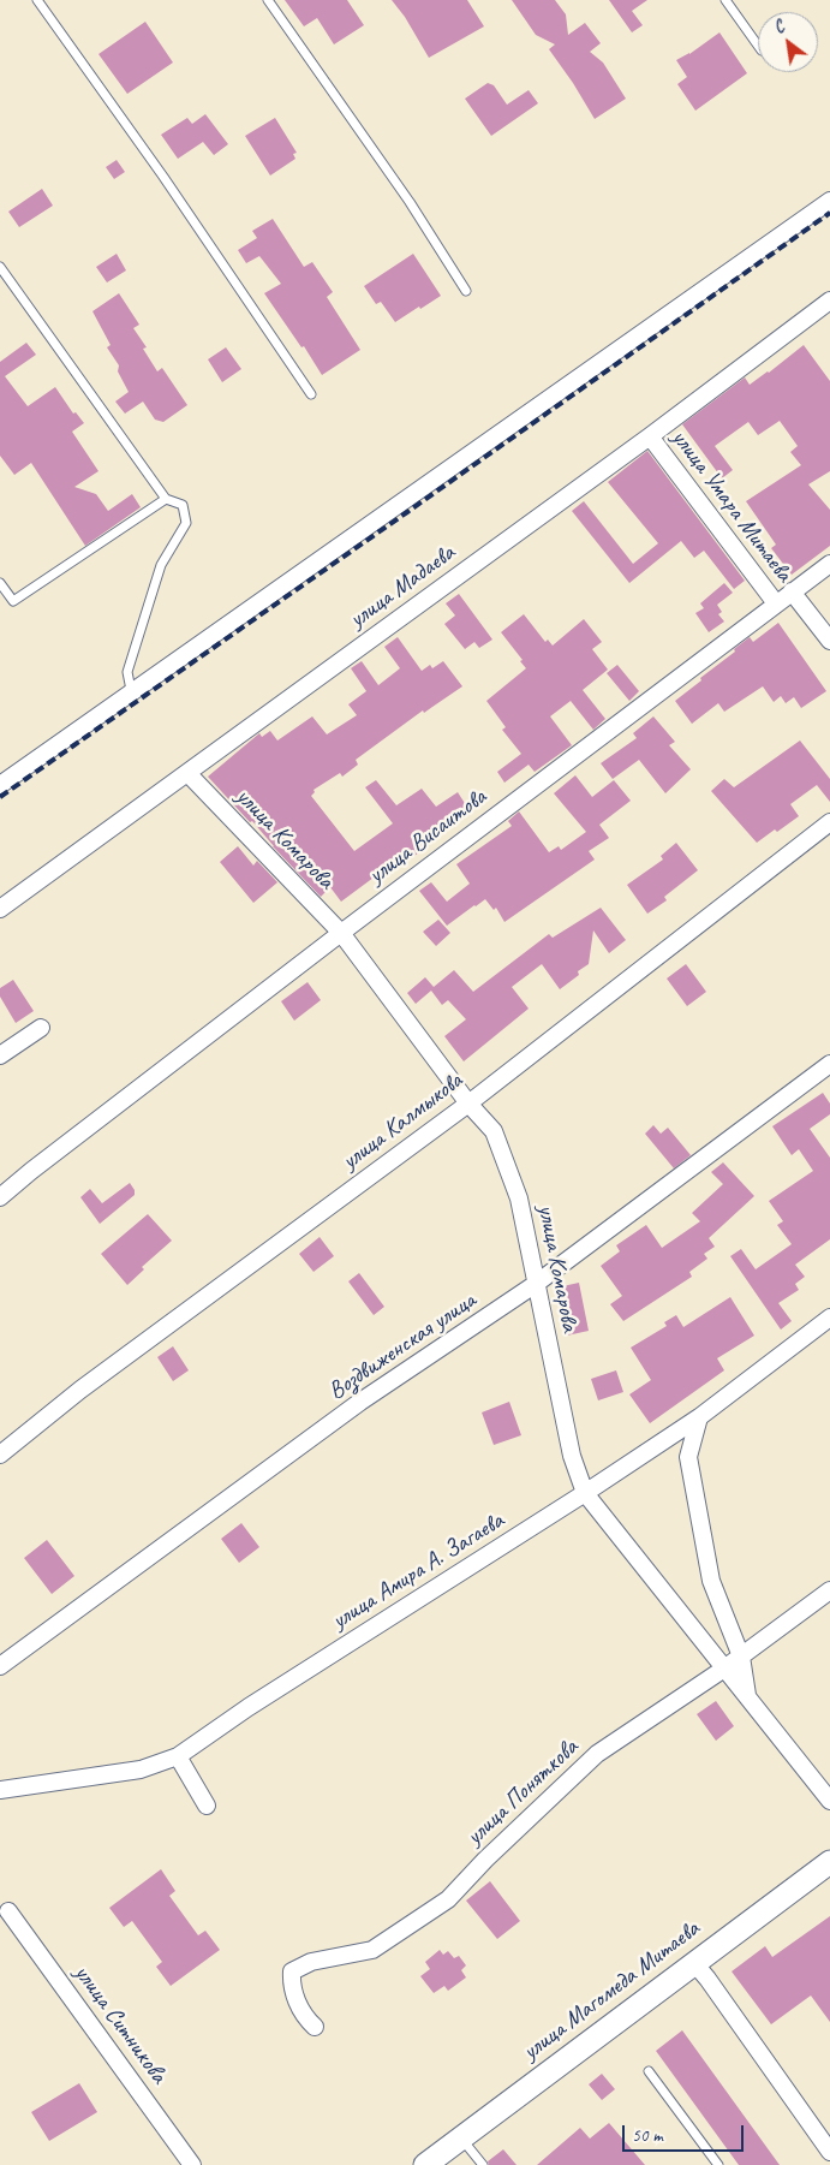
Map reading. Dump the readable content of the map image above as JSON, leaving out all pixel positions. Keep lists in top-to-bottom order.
{
  "streets": {
    "street": [
      "улица Умара Митаева",
      "улица Мадаева",
      "улица Висаитова",
      "улица Комарова",
      "улица Калмыкова",
      "Воздвиженская улица",
      "улица Амира А. Загаева",
      "улица Поняткова",
      "улица Магомеда Митаева",
      "улица Ситникова"
    ]
  },
  "crossings": [
    ["улица Умара Митаева", "улица Мадаева"],
    ["улица Умара Митаева", "улица Висаитова"],
    ["улица Мадаева", "улица Комарова"],
    ["улица Висаитова", "улица Комарова"],
    ["улица Комарова", "улица Калмыкова"],
    ["улица Комарова", "Воздвиженская улица"],
    ["улица Комарова", "улица Амира А. Загаева"],
    ["улица Комарова", "улица Поняткова"]
  ],
  "scale_bar": "50 m",
  "north": "top left"
}
